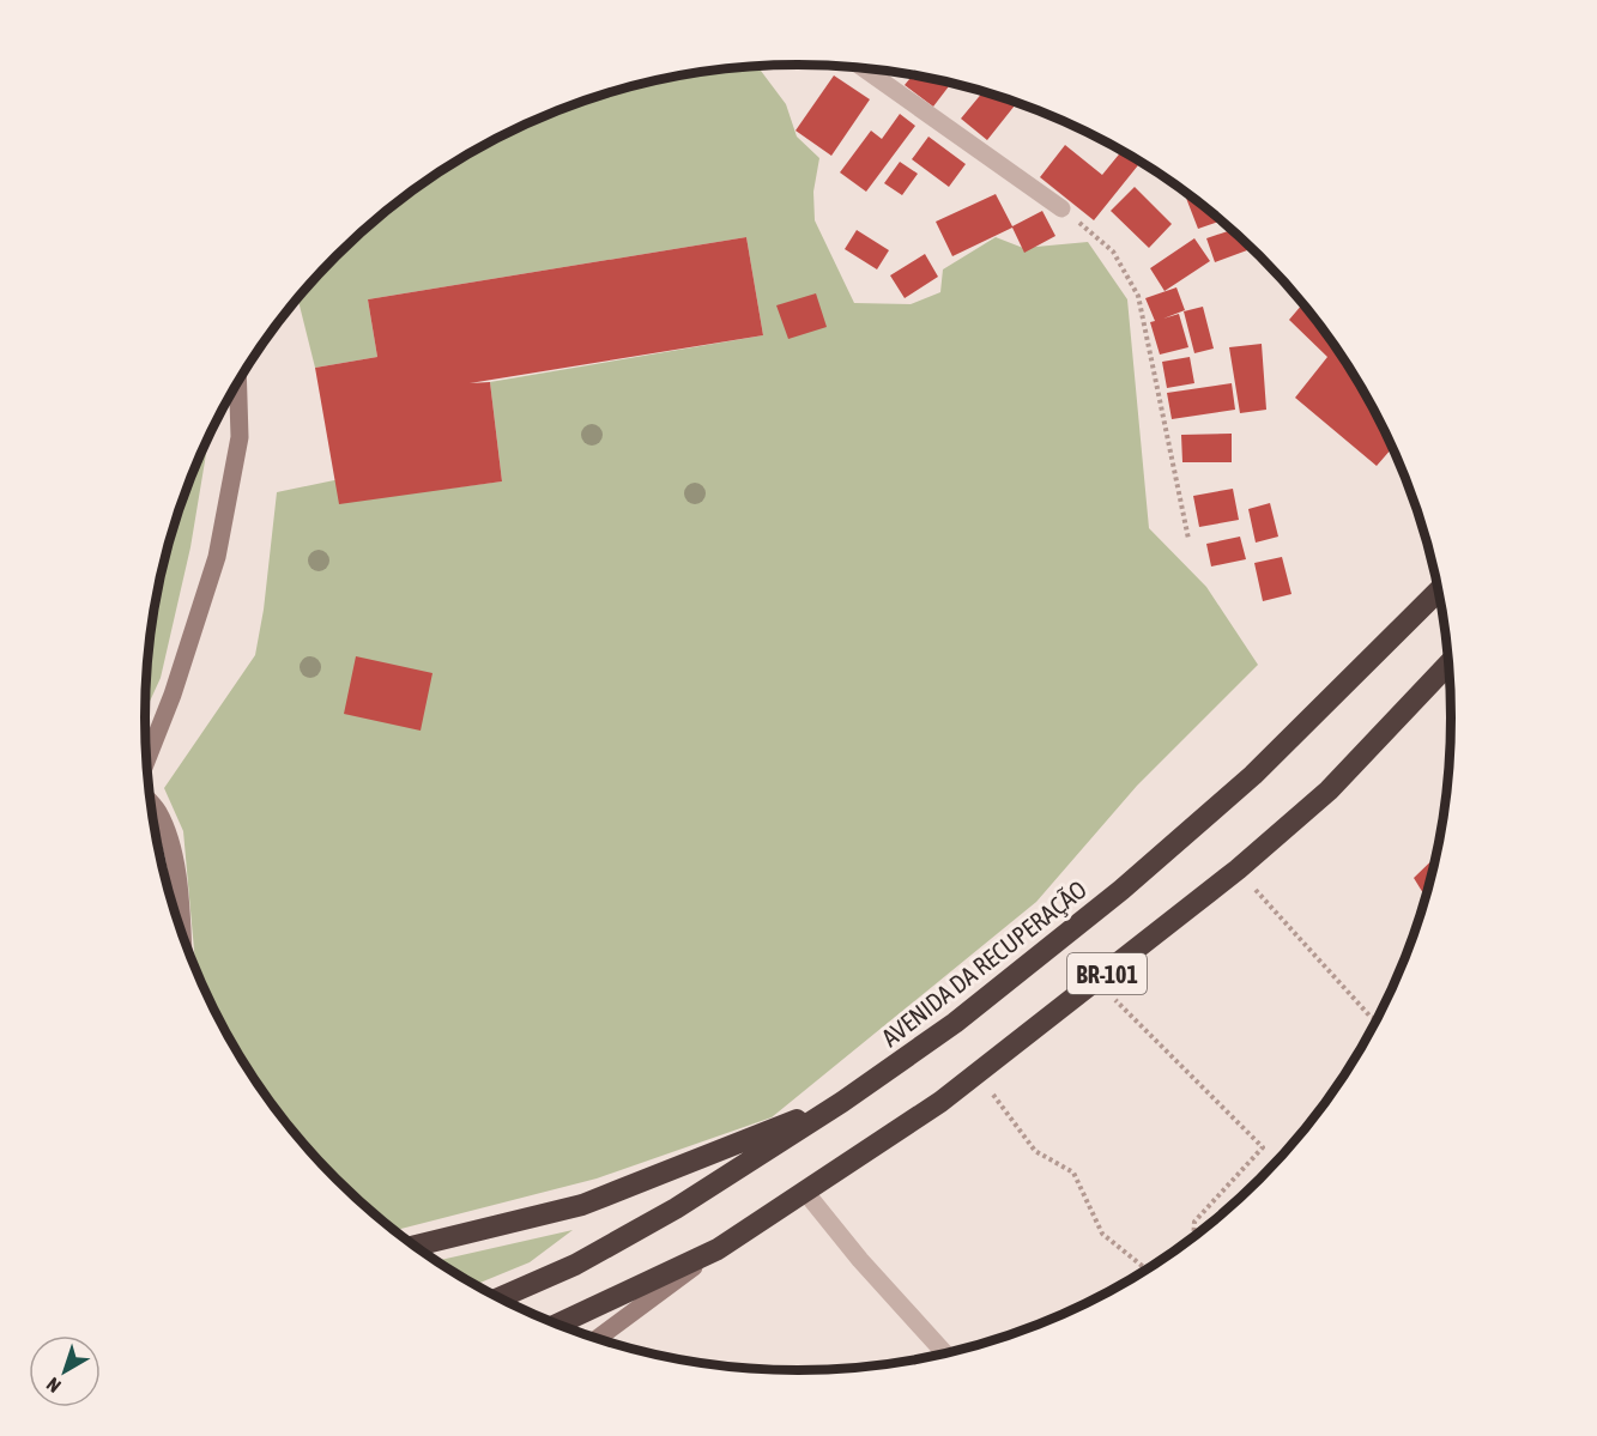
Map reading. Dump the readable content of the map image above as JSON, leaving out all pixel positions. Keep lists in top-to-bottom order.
{
  "streets": {
    "highway": ["AVENIDA DA RECUPERAÇÃO", "BR-101"]
  },
  "north": "bottom left"
}
